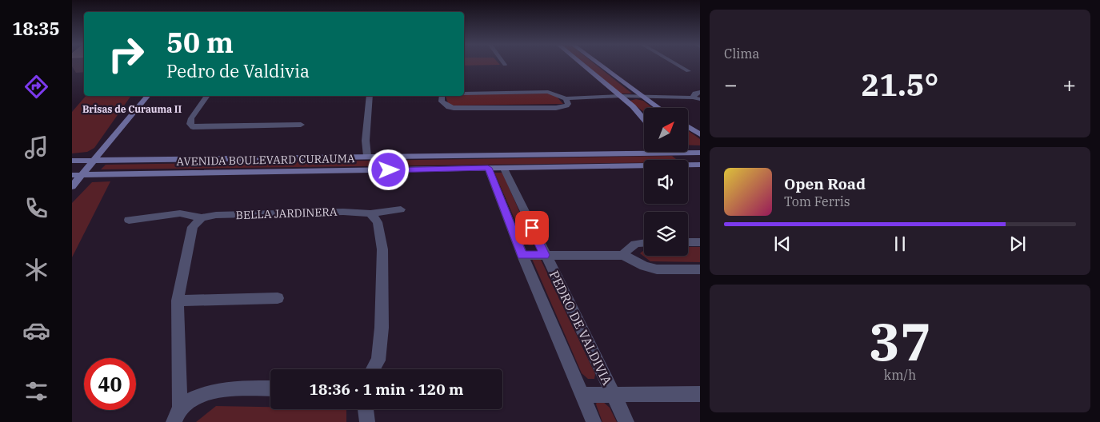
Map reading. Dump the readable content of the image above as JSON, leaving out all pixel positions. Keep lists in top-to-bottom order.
{
  "streets": {
    "street": ["AVENIDA BOULEVARD CURAUMA", "BELLA JARDINERA", "PEDRO DE VALDIVIA"]
  },
  "crossings": [
    ["AVENIDA BOULEVARD CURAUMA", "PEDRO DE VALDIVIA"]
  ],
  "districts": ["Brisas de Curauma II"],
  "north": "top right",
  "page": {
    "tabs": "18:35",
    "tile": [
      "Clima",
      ["37", "km/h"]
    ],
    "turn": ["50 m", "Pedro de Valdivia"],
    "heat": ["−", "21.5°", "+"],
    "song": ["Open Road", "Tom Ferris"],
    "limit": "40",
    "trip": "18:36 · 1 min · 120 m"
  }
}
